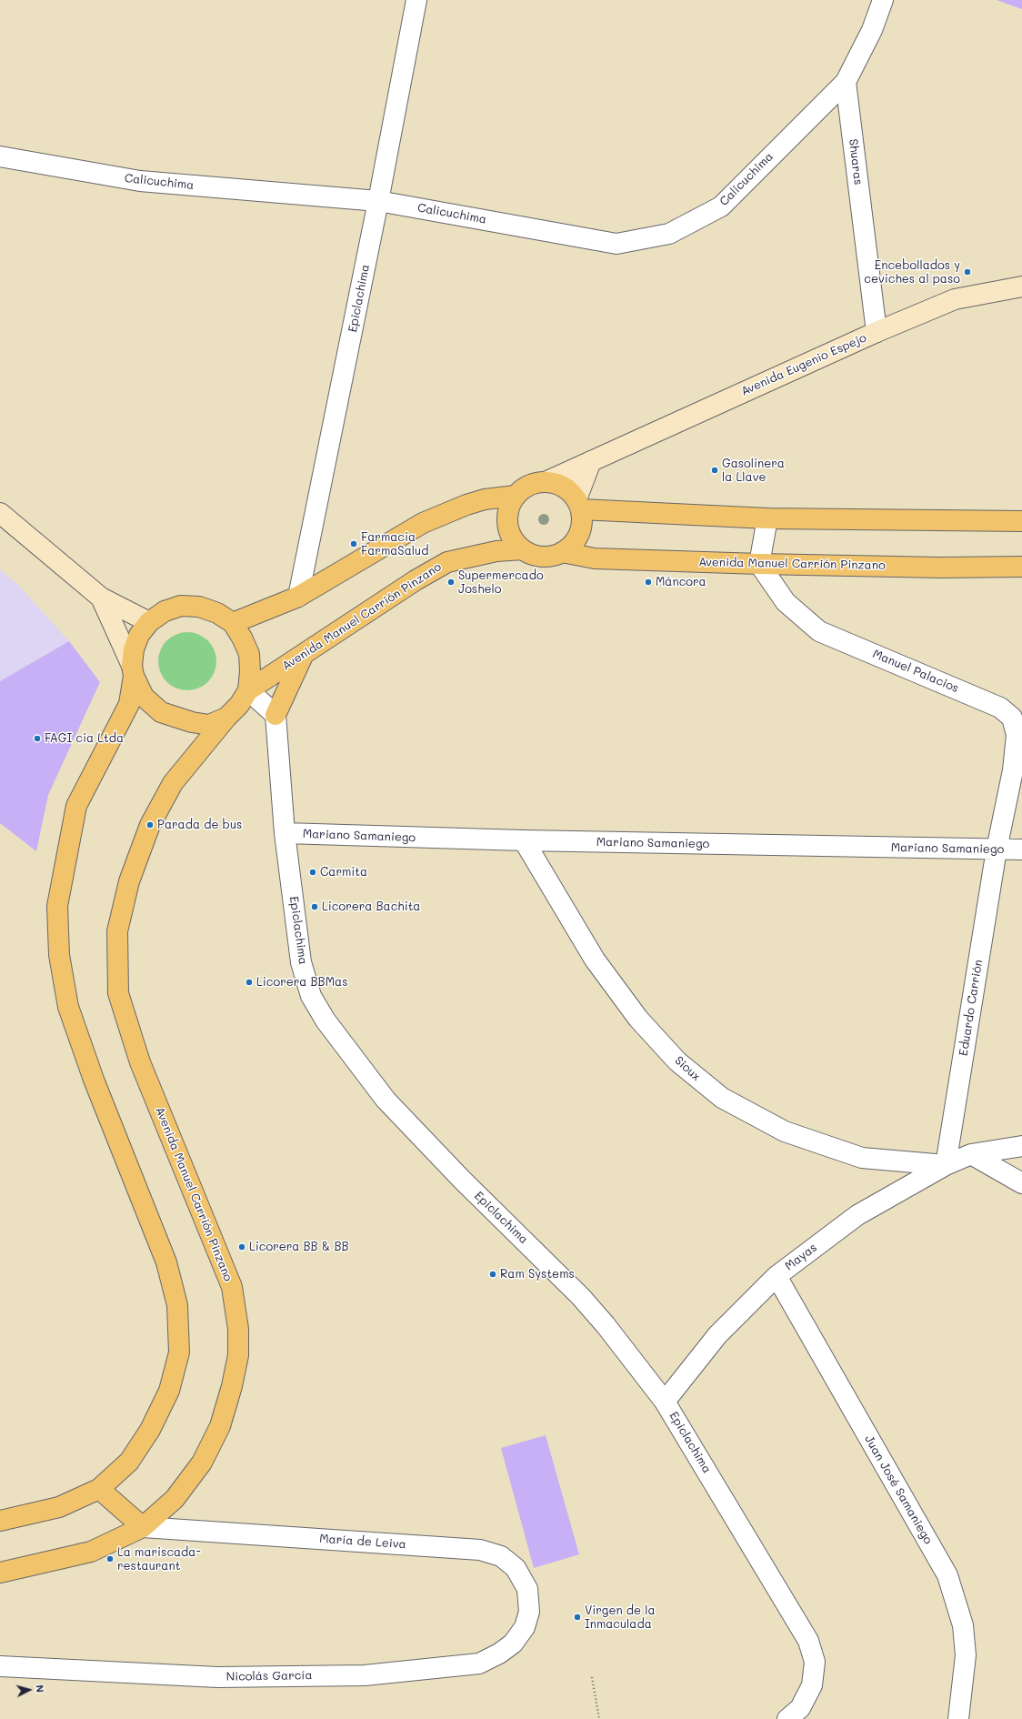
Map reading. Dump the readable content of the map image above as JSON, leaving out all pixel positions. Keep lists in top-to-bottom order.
{
  "streets": {
    "main road": ["Avenida Eugenio Espejo", "Avenida Manuel Carrión Pinzano"],
    "street": [
      "Shuaras",
      "Calicuchima",
      "Epiclachima",
      "Manuel Palacios",
      "Mariano Samaniego",
      "Eduardo Carrión",
      "Sioux",
      "Mayas",
      "Juan José Samaniego",
      "María de Leiva",
      "Nicolás García"
    ]
  },
  "crossings": [
    ["Shuaras", "Calicuchima"],
    ["Shuaras", "Avenida Eugenio Espejo"],
    ["Calicuchima", "Epiclachima"],
    ["Epiclachima", "Mariano Samaniego"],
    ["Epiclachima", "Mayas"],
    ["Avenida Eugenio Espejo", "Avenida Manuel Carrión Pinzano"],
    ["Avenida Manuel Carrión Pinzano", "Manuel Palacios"],
    ["Avenida Manuel Carrión Pinzano", "María de Leiva"],
    ["Manuel Palacios", "Mariano Samaniego"],
    ["Manuel Palacios", "Eduardo Carrión"],
    ["Mariano Samaniego", "Eduardo Carrión"],
    ["Mariano Samaniego", "Sioux"],
    ["Eduardo Carrión", "Sioux"],
    ["Eduardo Carrión", "Mayas"],
    ["Sioux", "Mayas"],
    ["Mayas", "Juan José Samaniego"],
    ["María de Leiva", "Nicolás García"]
  ],
  "places": [
    "Encebollados y ceviches al paso",
    "Gasolinera la Llave",
    "Farmacia FarmaSalud",
    "Supermercado Joshelo",
    "Máncora",
    "FAGI cia Ltda",
    "Parada de bus",
    "Carmita",
    "Licorera Bachita",
    "Licorera BBMas",
    "Licorera BB & BB",
    "Ram Systems",
    "La mariscada- restaurant",
    "Virgen de la Inmaculada"
  ],
  "north": "right"
}
